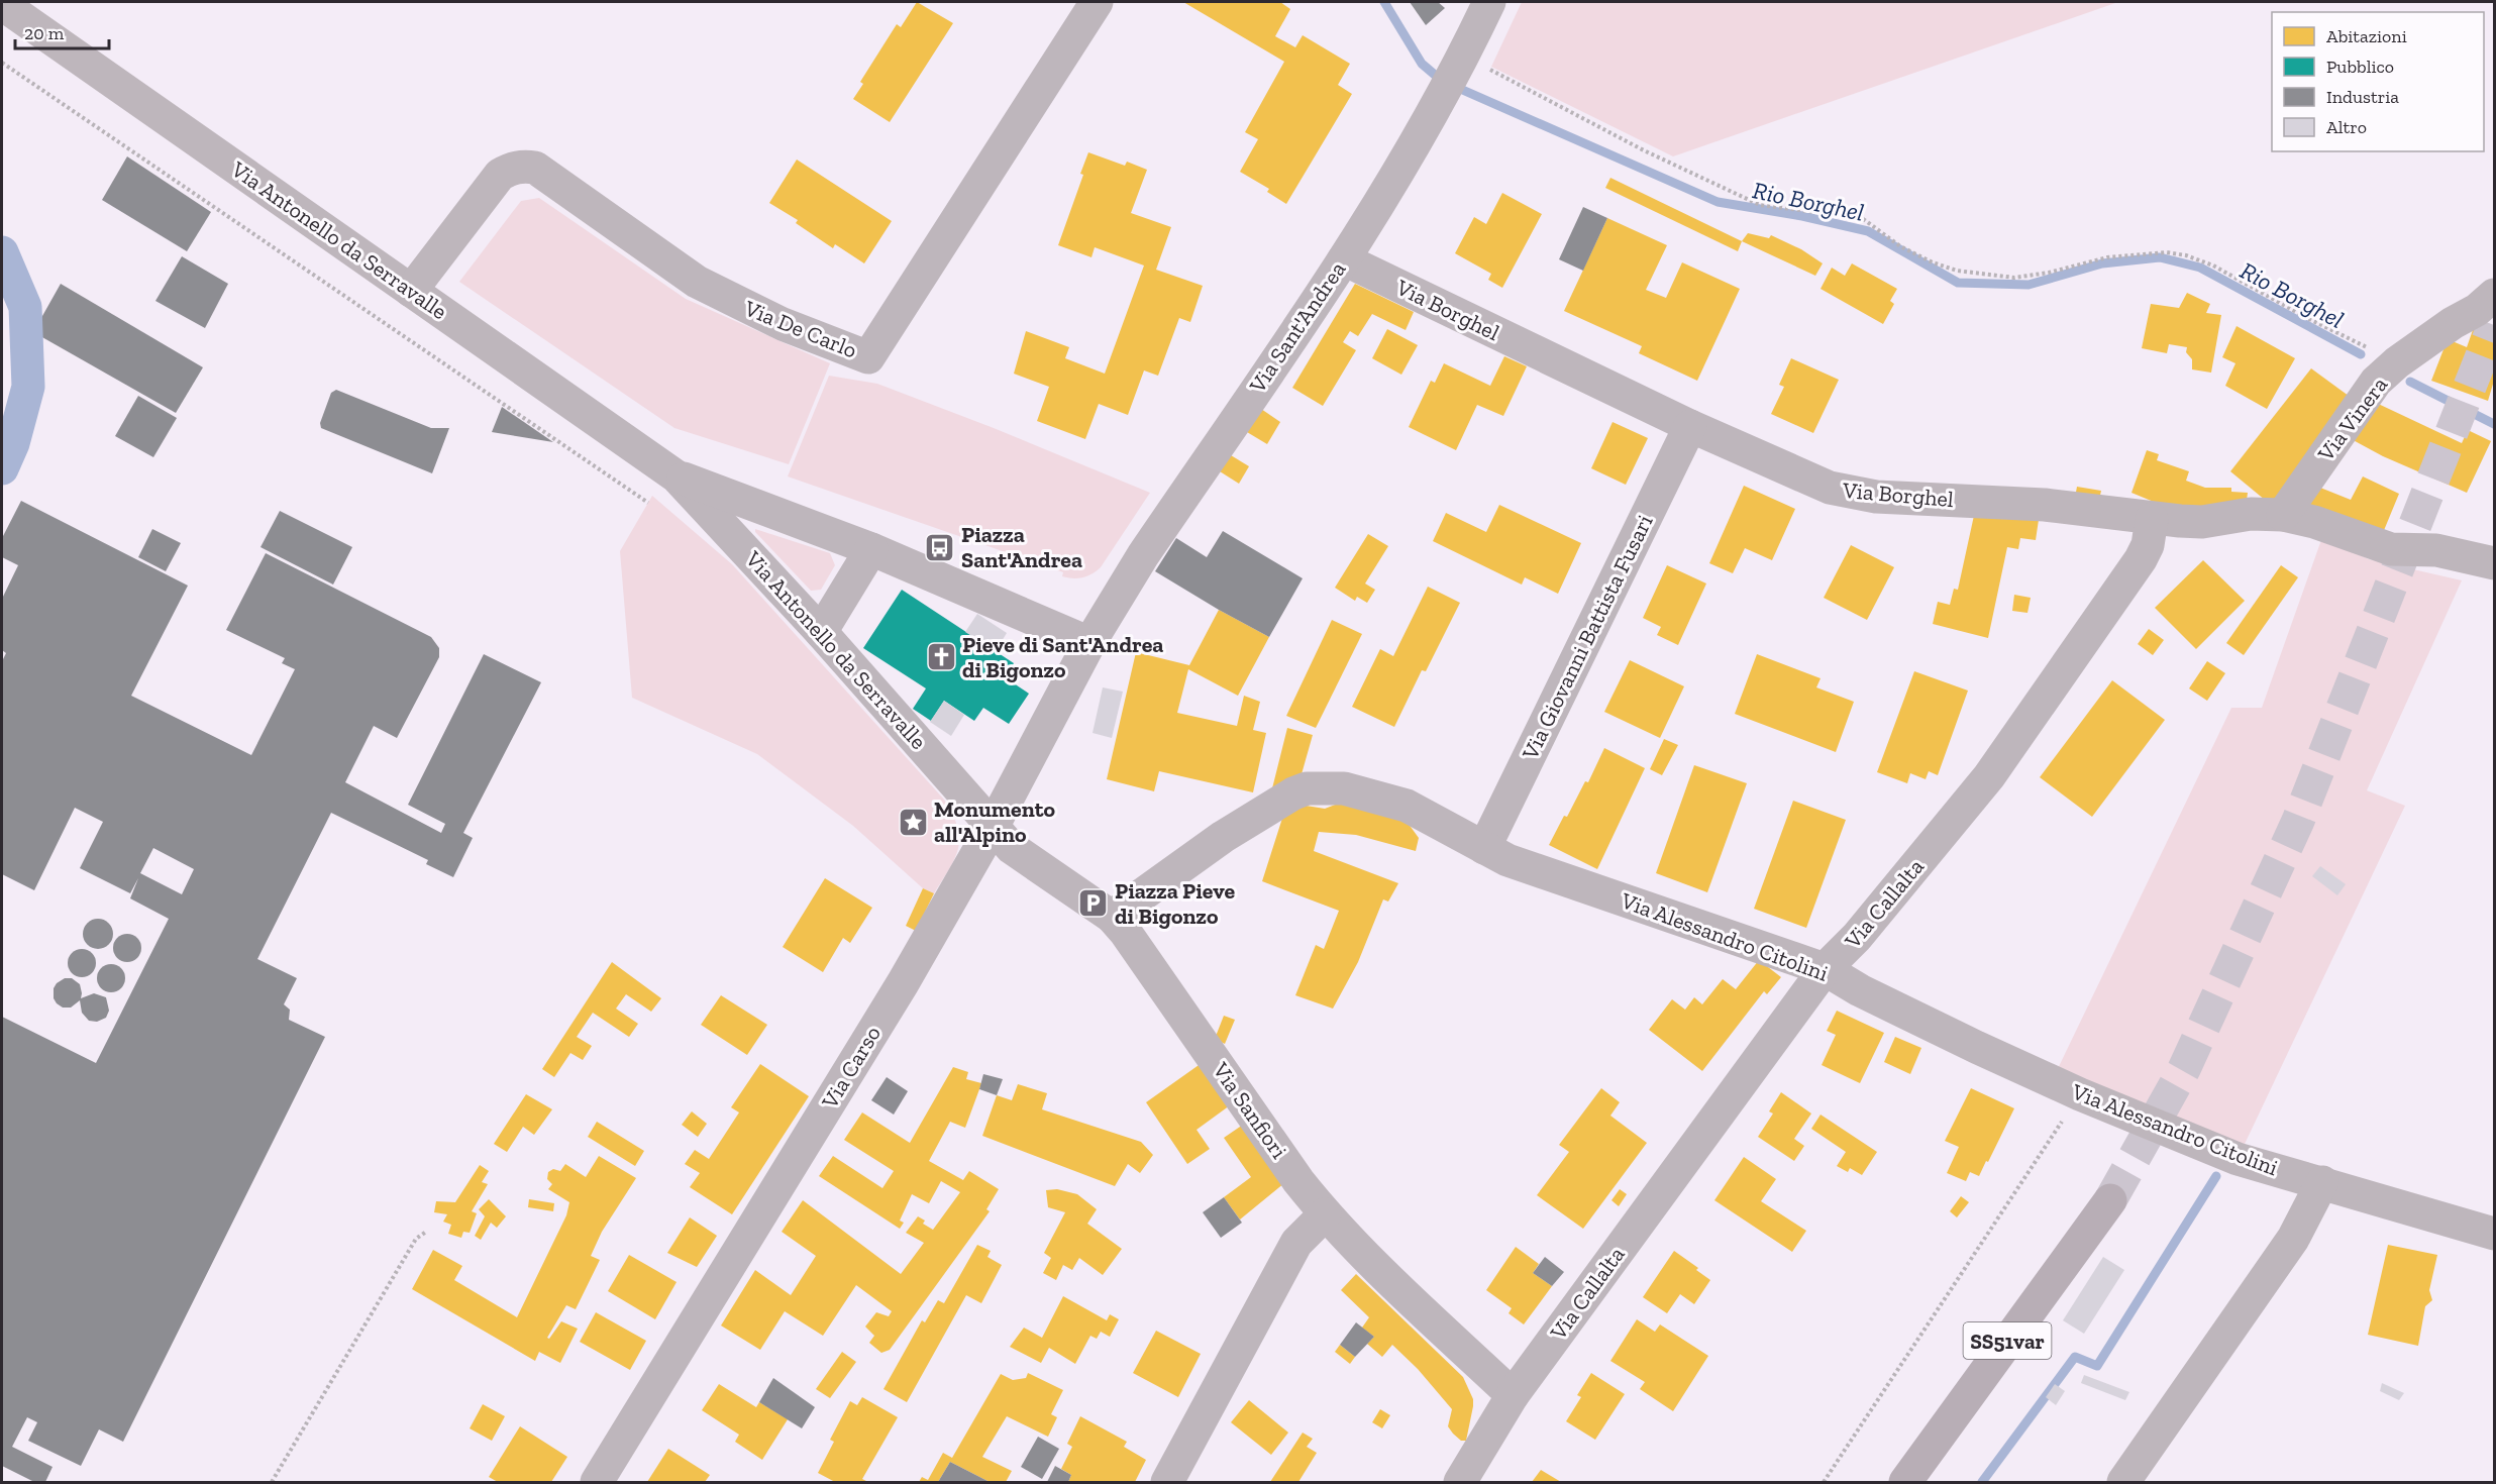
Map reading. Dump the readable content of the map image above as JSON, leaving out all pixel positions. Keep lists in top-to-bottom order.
{
  "streets": {
    "main road": ["SS51var"],
    "street": [
      "Via Antonello da Serravalle",
      "Via Borghel",
      "Via Sant'Andrea",
      "Via De Carlo",
      "Via Vinera",
      "Via Giovanni Battista Fusari",
      "Via Callalta",
      "Via Alessandro Citolini",
      "Via Carso",
      "Via Sanfiori"
    ]
  },
  "crossings": [
    ["Via Antonello da Serravalle", "Via Sant'Andrea"],
    ["Via Antonello da Serravalle", "Via De Carlo"],
    ["Via Antonello da Serravalle", "Via Carso"],
    ["Via Antonello da Serravalle", "Via Sanfiori"],
    ["Via Borghel", "Via Sant'Andrea"],
    ["Via Borghel", "Via Vinera"],
    ["Via Borghel", "Via Giovanni Battista Fusari"],
    ["Via Borghel", "Via Callalta"],
    ["Via Sant'Andrea", "Via Carso"],
    ["Via Giovanni Battista Fusari", "Via Alessandro Citolini"],
    ["Via Callalta", "Via Alessandro Citolini"],
    ["Via Callalta", "Via Sanfiori"],
    ["Via Alessandro Citolini", "Via Sanfiori"],
    ["Via Carso", "Via Sanfiori"]
  ],
  "water": ["Rio Borghel"],
  "places": {
    "bus stop": ["Piazza Sant'Andrea"],
    "church": ["Pieve di Sant'Andrea di Bigonzo"],
    "place": ["Monumento all'Alpino"],
    "parking": ["Piazza Pieve di Bigonzo"]
  },
  "legend": [
    "Abitazioni",
    "Pubblico",
    "Industria",
    "Altro"
  ],
  "scale_bar": "20 m"
}
